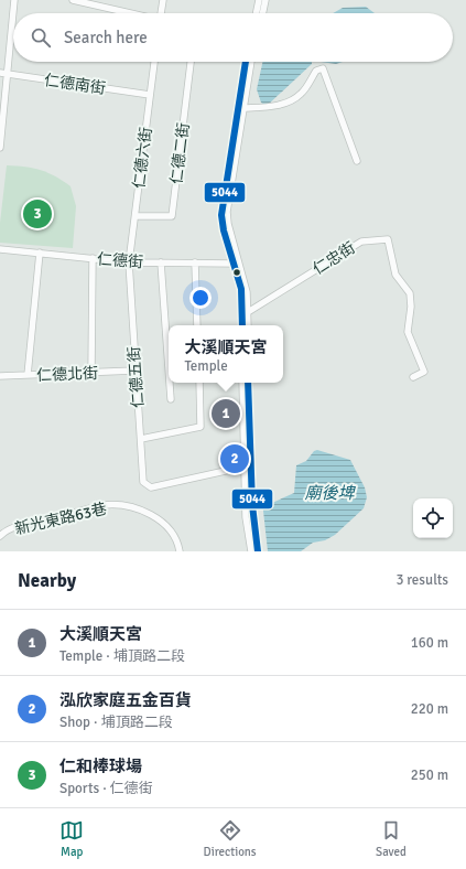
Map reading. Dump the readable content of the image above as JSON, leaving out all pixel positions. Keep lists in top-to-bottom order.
{
  "streets": {
    "street": [
      "仁德南街",
      "仁德二街",
      "仁德六街",
      "仁忠街",
      "仁德街",
      "仁德北街",
      "仁德五街",
      "新光東路63巷"
    ]
  },
  "crossings": [
    ["仁德南街", "仁德六街"],
    ["仁德二街", "仁德六街"],
    ["仁德六街", "仁德街"],
    ["仁德六街", "仁德五街"],
    ["仁德街", "仁德五街"],
    ["仁德北街", "仁德五街"]
  ],
  "water": ["廟後埤"],
  "lines": ["transit line 5044"],
  "page": {
    "search": "Search here",
    "pins": ["3", "1", "2"],
    "popup": ["大溪順天宮", "Temple"],
    "heading": ["Nearby", "3 results"],
    "list": [
      {
        "mark": "1",
        "name": "大溪順天宮",
        "note": "Temple · 埔頂路二段",
        "value": "160 m"
      },
      {
        "mark": "2",
        "name": "泓欣家庭五金百貨",
        "note": "Shop · 埔頂路二段",
        "value": "220 m"
      },
      {
        "mark": "3",
        "name": "仁和棒球場",
        "note": "Sports · 仁德街",
        "value": "250 m"
      }
    ],
    "nav": ["Map", "Directions", "Saved"]
  }
}
